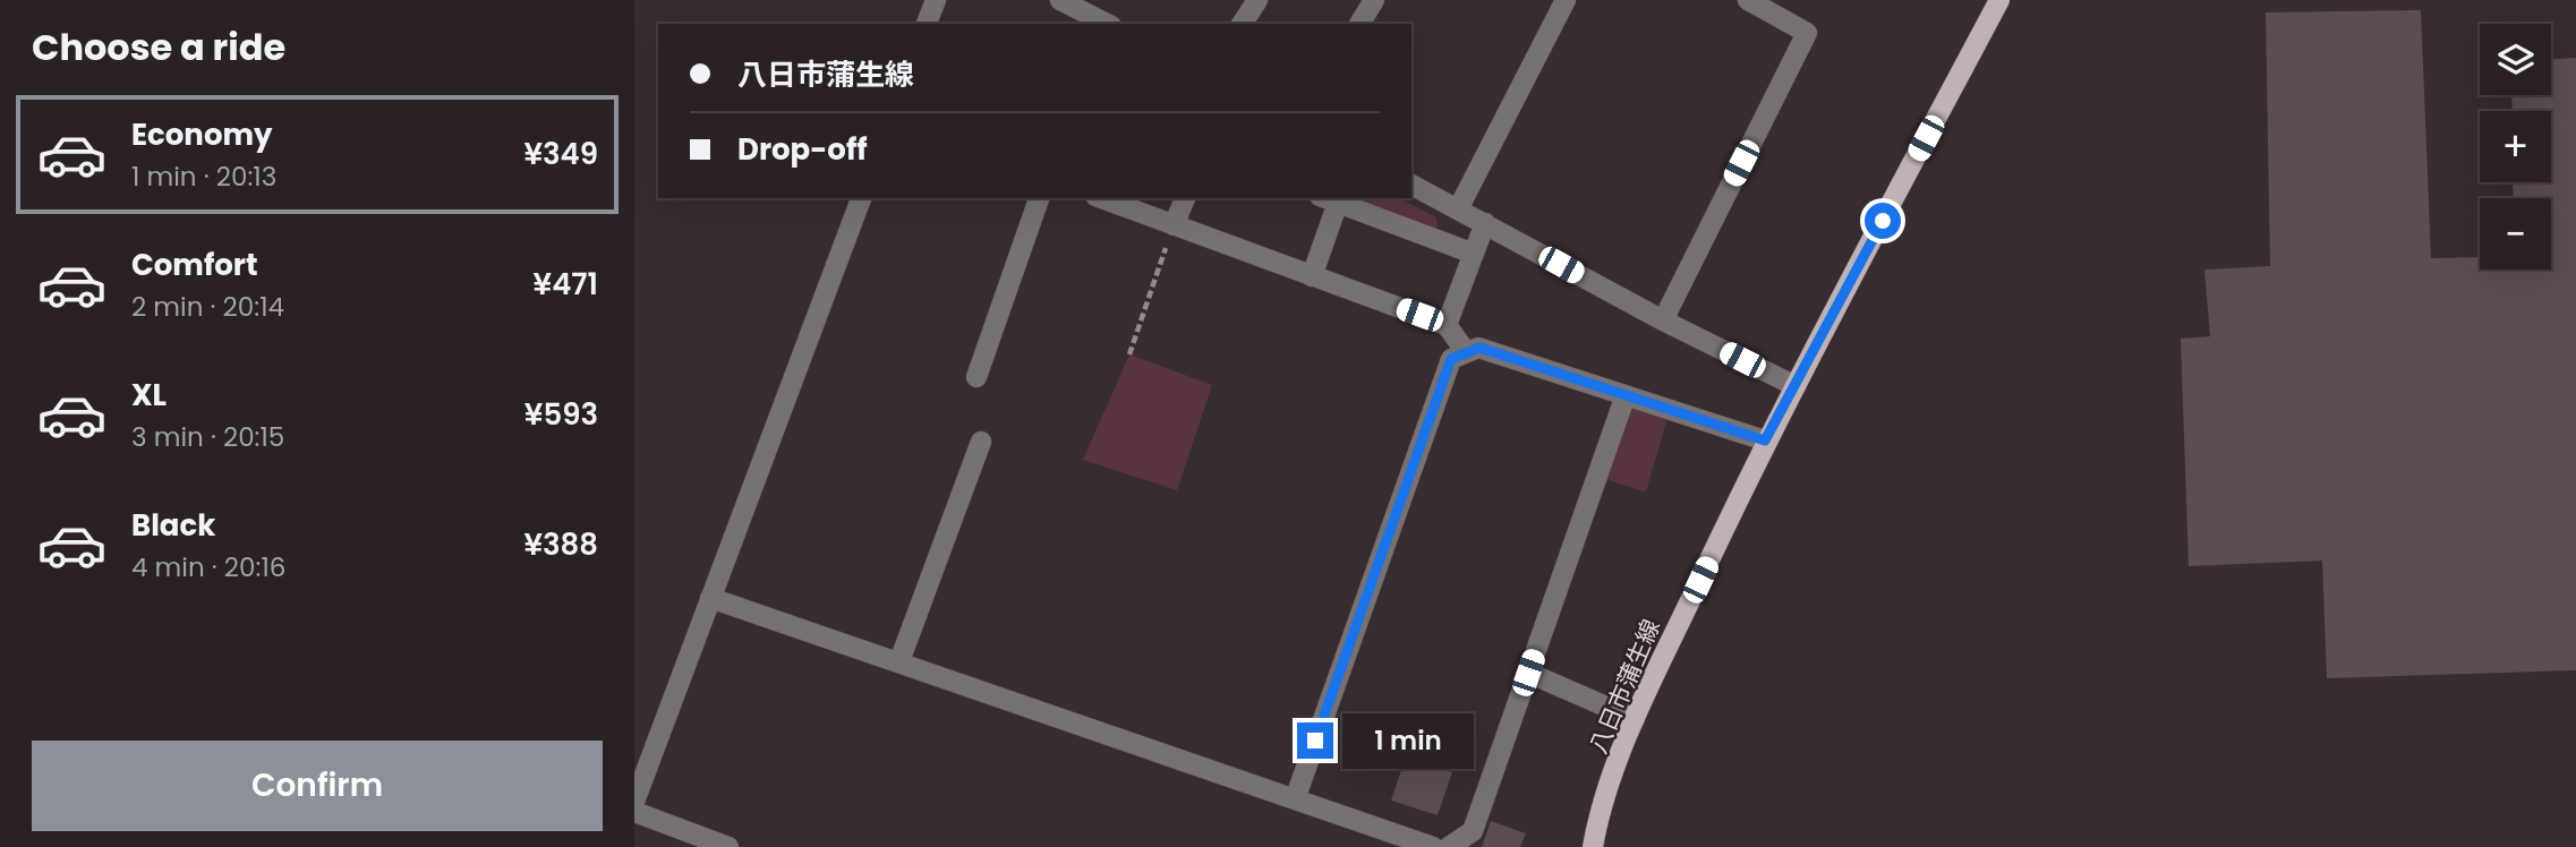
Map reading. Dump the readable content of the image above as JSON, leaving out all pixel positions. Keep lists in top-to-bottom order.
{
  "streets": {
    "main road": ["八日市蒲生線"]
  },
  "page": {
    "heading": "Choose a ride",
    "map_buttons": ["+", "−"],
    "banner": ["八日市蒲生線", "Drop-off"],
    "list": [
      {
        "name": "Economy",
        "note": "1 min · 20:13",
        "value": "¥349"
      },
      {
        "name": "Comfort",
        "note": "2 min · 20:14",
        "value": "¥471"
      },
      {
        "name": "XL",
        "note": "3 min · 20:15",
        "value": "¥593"
      },
      {
        "name": "Black",
        "note": "4 min · 20:16",
        "value": "¥388"
      }
    ],
    "bubble": "1 min",
    "buttons": "Confirm"
  }
}
